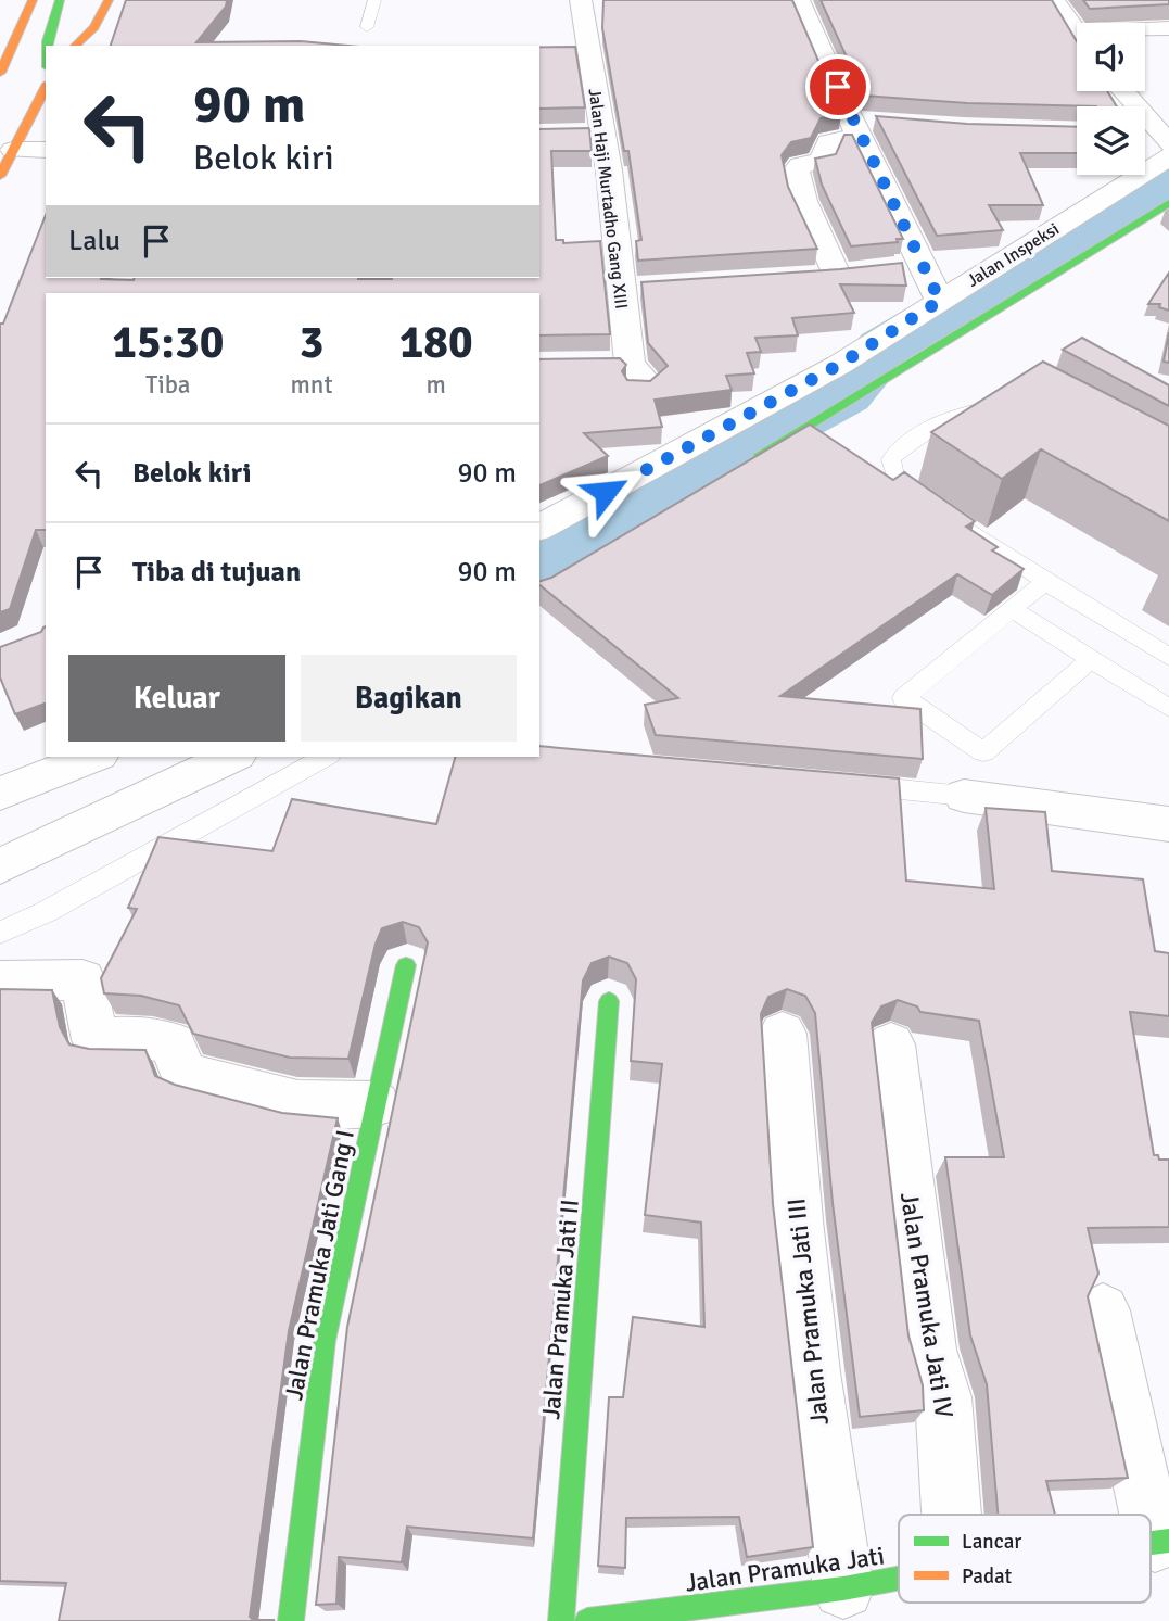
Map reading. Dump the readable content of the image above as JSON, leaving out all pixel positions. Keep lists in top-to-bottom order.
{
  "streets": {
    "street": [
      "Jalan Haji Murtadho Gang XIII",
      "Jalan Inspeksi",
      "Jalan Pramuka Jati Gang I",
      "Jalan Pramuka Jati IV",
      "Jalan Pramuka Jati II",
      "Jalan Pramuka Jati III",
      "Jalan Pramuka Jati"
    ]
  },
  "crossings": [
    ["Jalan Pramuka Jati III", "Jalan Pramuka Jati"]
  ],
  "legend": ["Lancar", "Padat"],
  "page": {
    "turn": ["90 m", "Belok kiri"],
    "then": "Lalu",
    "eta": [
      "15:30",
      "Tiba",
      "3",
      "mnt",
      "180",
      "m"
    ],
    "list": [
      {
        "name": "Belok kiri",
        "value": "90 m"
      },
      {
        "name": "Tiba di tujuan",
        "value": "90 m"
      }
    ],
    "buttons": ["Keluar", "Bagikan"]
  }
}
